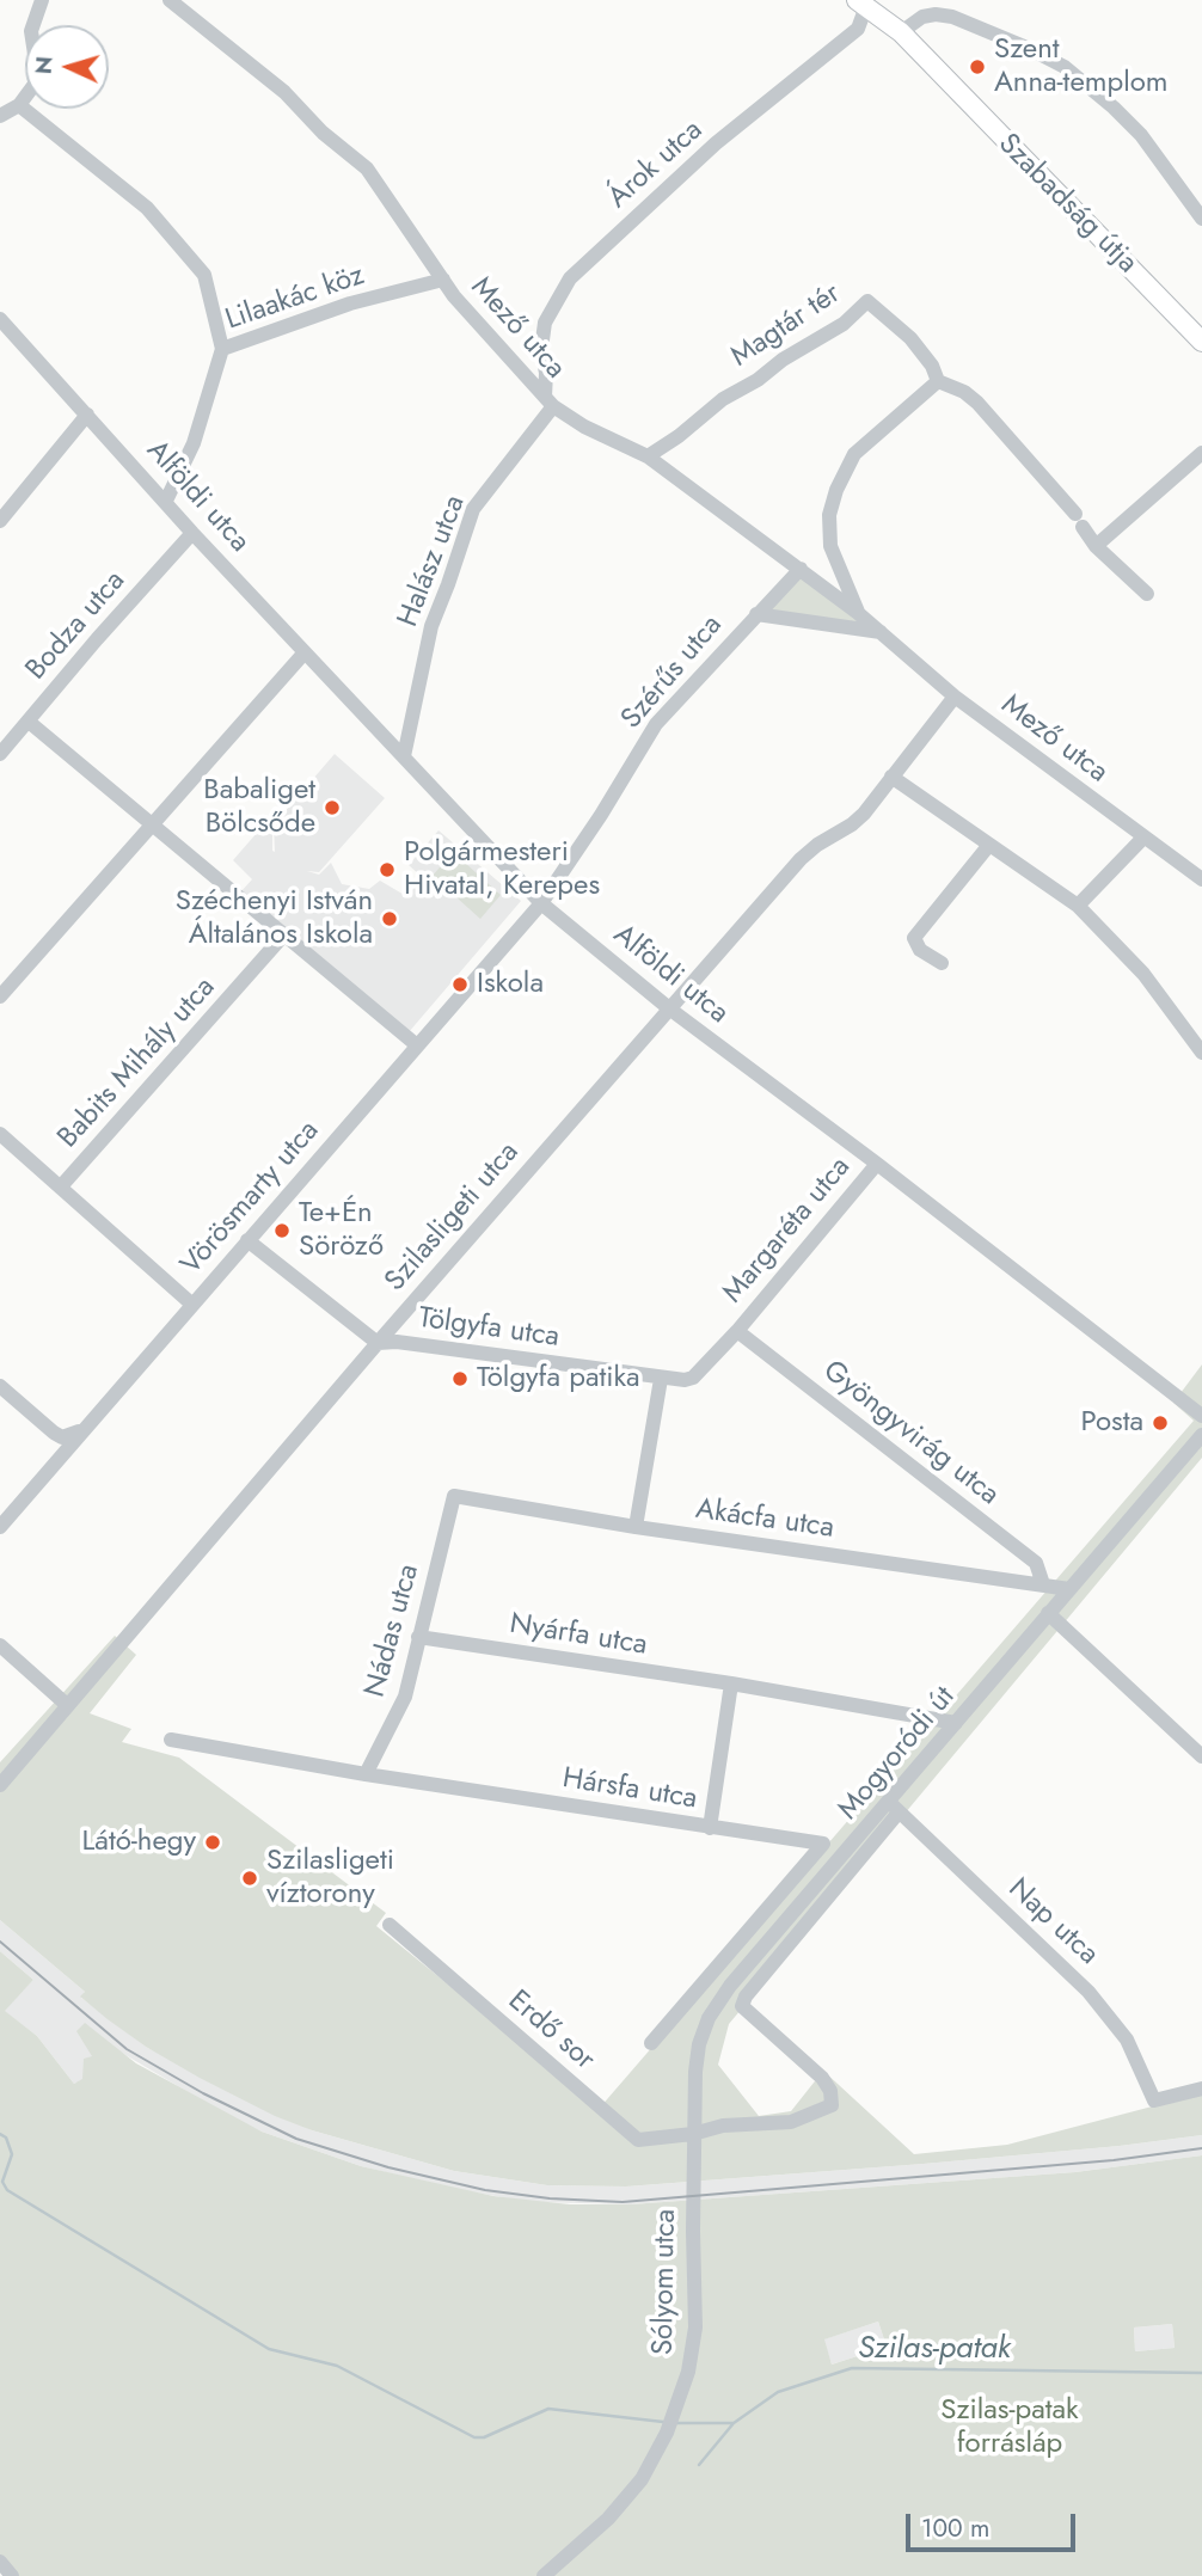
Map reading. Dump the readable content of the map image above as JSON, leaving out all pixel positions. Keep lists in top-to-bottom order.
{
  "streets": {
    "main road": ["Szabadság útja"],
    "street": [
      "Árok utca",
      "Lilaakác köz",
      "Magtár tér",
      "Mező utca",
      "Alföldi utca",
      "Halász utca",
      "Bodza utca",
      "Szérűs utca",
      "Babits Mihály utca",
      "Vörösmarty utca",
      "Szilasligeti utca",
      "Margaréta utca",
      "Tölgyfa utca",
      "Gyöngyvirág utca",
      "Akácfa utca",
      "Nádas utca",
      "Nyárfa utca",
      "Mogyoródi út",
      "Hársfa utca",
      "Nap utca",
      "Erdő sor",
      "Sólyom utca"
    ]
  },
  "crossings": [
    ["Árok utca", "Szabadság útja"],
    ["Árok utca", "Mező utca"],
    ["Árok utca", "Halász utca"],
    ["Lilaakác köz", "Mező utca"],
    ["Lilaakác köz", "Alföldi utca"],
    ["Magtár tér", "Mező utca"],
    ["Mező utca", "Halász utca"],
    ["Mező utca", "Szérűs utca"],
    ["Mező utca", "Szilasligeti utca"],
    ["Alföldi utca", "Halász utca"],
    ["Alföldi utca", "Bodza utca"],
    ["Alföldi utca", "Szérűs utca"],
    ["Alföldi utca", "Vörösmarty utca"],
    ["Alföldi utca", "Szilasligeti utca"],
    ["Alföldi utca", "Margaréta utca"],
    ["Szérűs utca", "Vörösmarty utca"],
    ["Vörösmarty utca", "Tölgyfa utca"],
    ["Szilasligeti utca", "Tölgyfa utca"],
    ["Margaréta utca", "Tölgyfa utca"],
    ["Margaréta utca", "Gyöngyvirág utca"],
    ["Tölgyfa utca", "Gyöngyvirág utca"],
    ["Gyöngyvirág utca", "Akácfa utca"],
    ["Akácfa utca", "Nádas utca"],
    ["Akácfa utca", "Mogyoródi út"],
    ["Nádas utca", "Nyárfa utca"],
    ["Nádas utca", "Hársfa utca"],
    ["Nyárfa utca", "Mogyoródi út"],
    ["Mogyoródi út", "Nap utca"],
    ["Mogyoródi út", "Erdő sor"],
    ["Mogyoródi út", "Sólyom utca"]
  ],
  "water": ["Szilas-patak"],
  "parks": ["Szilas-patak forrásláp"],
  "places": [
    "Szent Anna-templom",
    "Babaliget Bölcsőde",
    "Polgármesteri Hivatal, Kerepes",
    "Széchenyi István Általános Iskola",
    "Iskola",
    "Te+Én Söröző",
    "Tölgyfa patika",
    "Posta",
    "Látó-hegy",
    "Szilasligeti víztorony"
  ],
  "scale_bar": "100 m",
  "north": "left"
}
